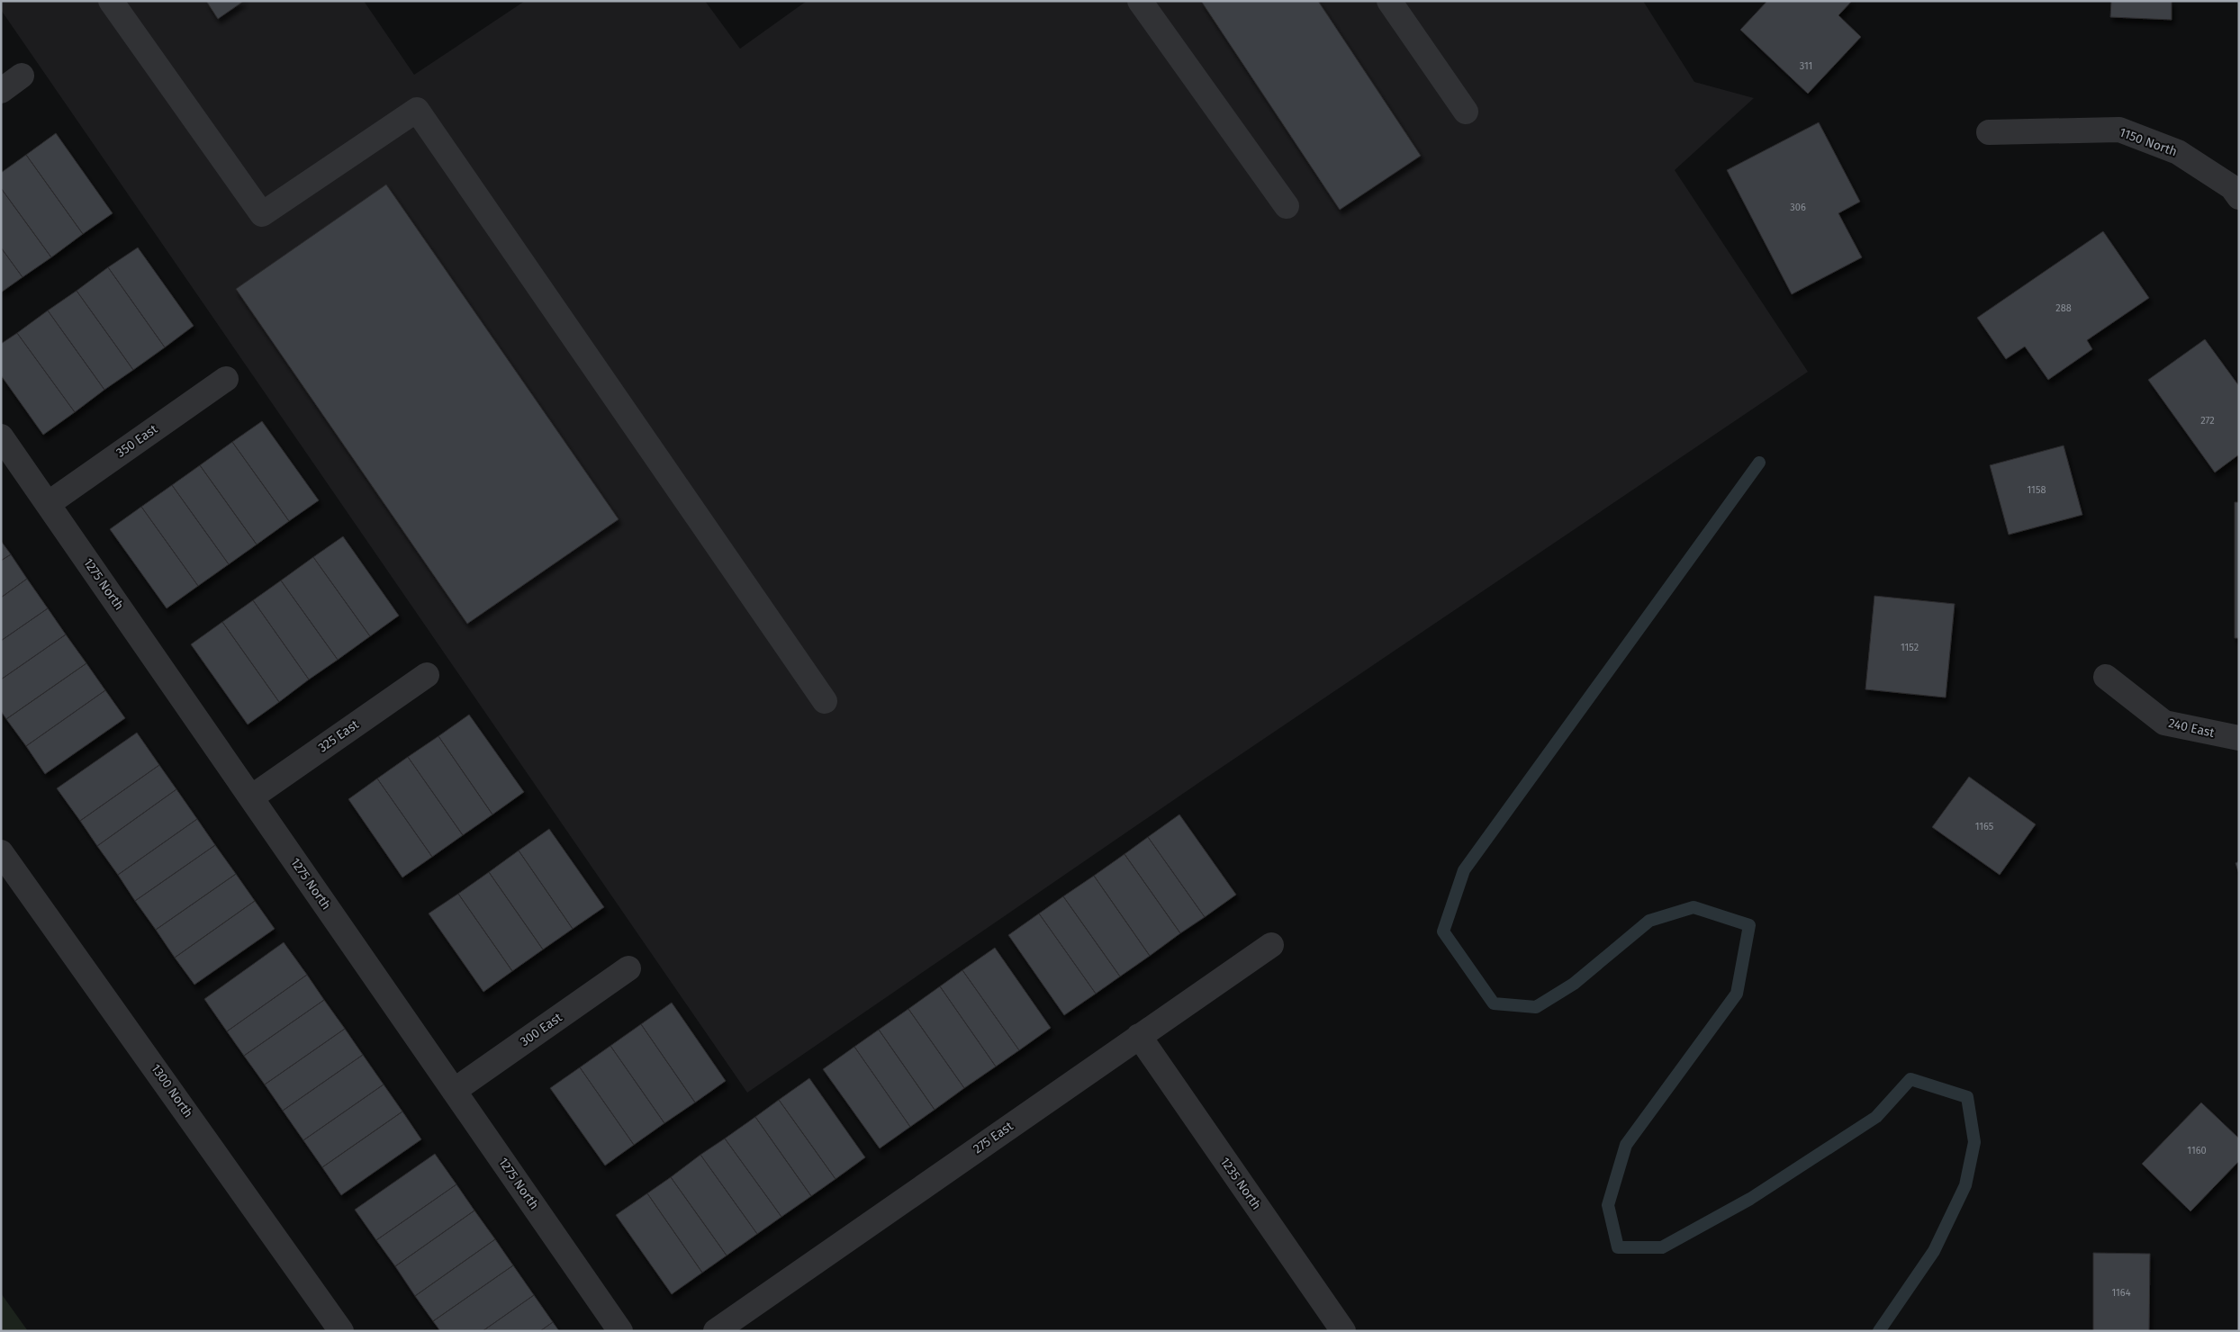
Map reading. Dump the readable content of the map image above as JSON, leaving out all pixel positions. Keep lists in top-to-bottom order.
{
  "streets": {
    "street": [
      "1150 North",
      "350 East",
      "1275 North",
      "240 East",
      "325 East",
      "300 East",
      "1300 North",
      "275 East",
      "1235 North"
    ]
  },
  "crossings": [
    ["350 East", "1275 North"],
    ["1275 North", "325 East"],
    ["1275 North", "300 East"],
    ["275 East", "1235 North"]
  ],
  "house_numbers": [
    "311",
    "306",
    "288",
    "272",
    "1158",
    "1152",
    "1165",
    "1160",
    "1164"
  ]
}
